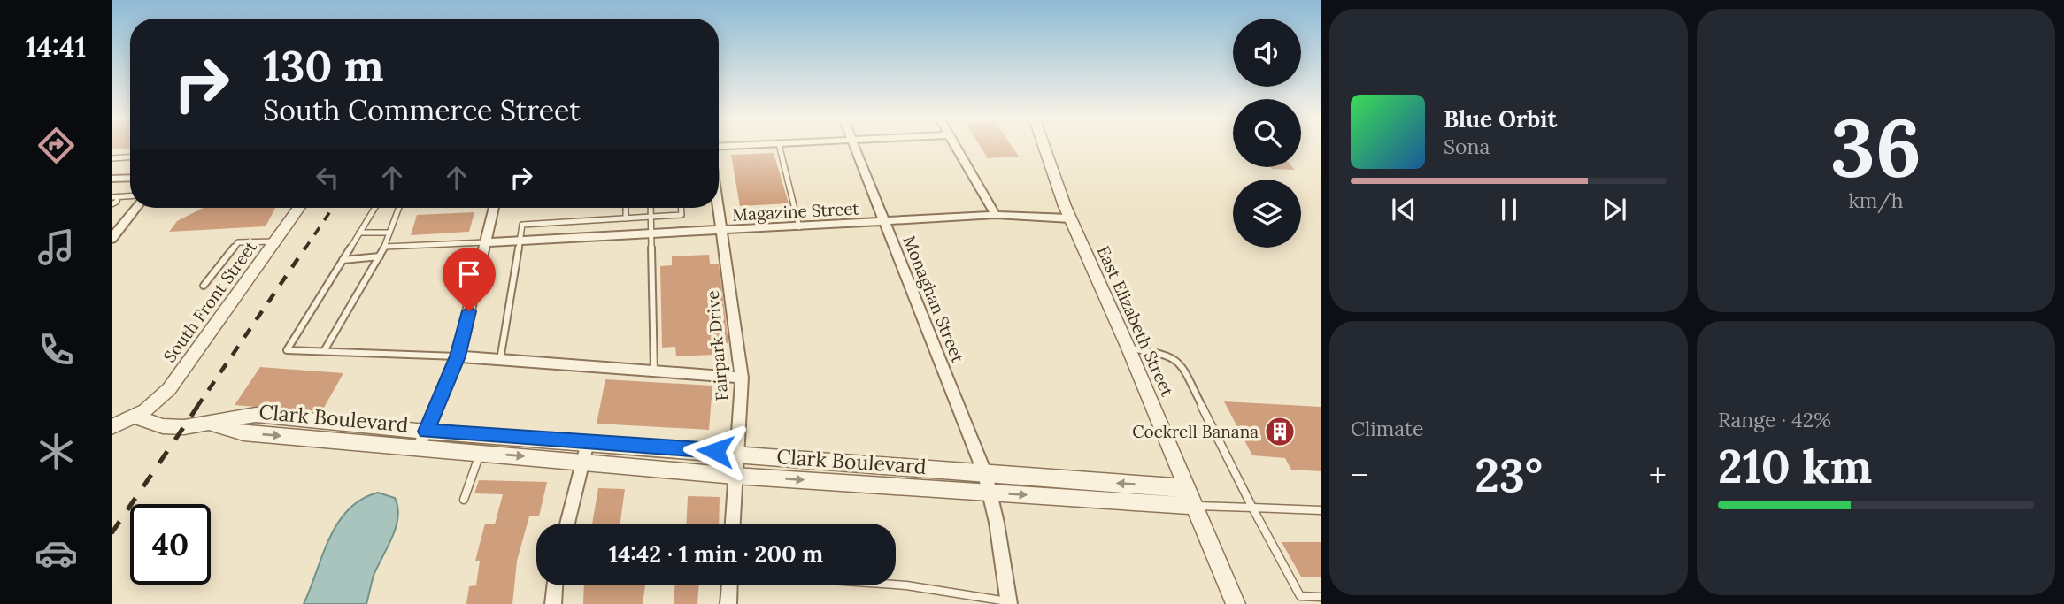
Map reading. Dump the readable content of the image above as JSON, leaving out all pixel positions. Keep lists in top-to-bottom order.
{
  "streets": {
    "street": [
      "Magazine Street",
      "Monaghan Street",
      "South Front Street",
      "East Elizabeth Street",
      "Fairpark Drive",
      "Clark Boulevard"
    ]
  },
  "crossings": [
    ["Magazine Street", "Monaghan Street"],
    ["Magazine Street", "East Elizabeth Street"],
    ["Magazine Street", "Fairpark Drive"],
    ["Monaghan Street", "Clark Boulevard"],
    ["South Front Street", "Clark Boulevard"],
    ["East Elizabeth Street", "Clark Boulevard"],
    ["Fairpark Drive", "Clark Boulevard"]
  ],
  "places": {
    "building": ["Cockrell Banana"]
  },
  "page": {
    "tabs": "14:41",
    "tile": [
      ["36", "km/h"],
      "Climate",
      ["Range · 42%", "210 km"]
    ],
    "turn": ["130 m", "South Commerce Street"],
    "song": ["Blue Orbit", "Sona"],
    "heat": ["−", "23°", "+"],
    "limit": "40",
    "trip": "14:42 · 1 min · 200 m"
  }
}
